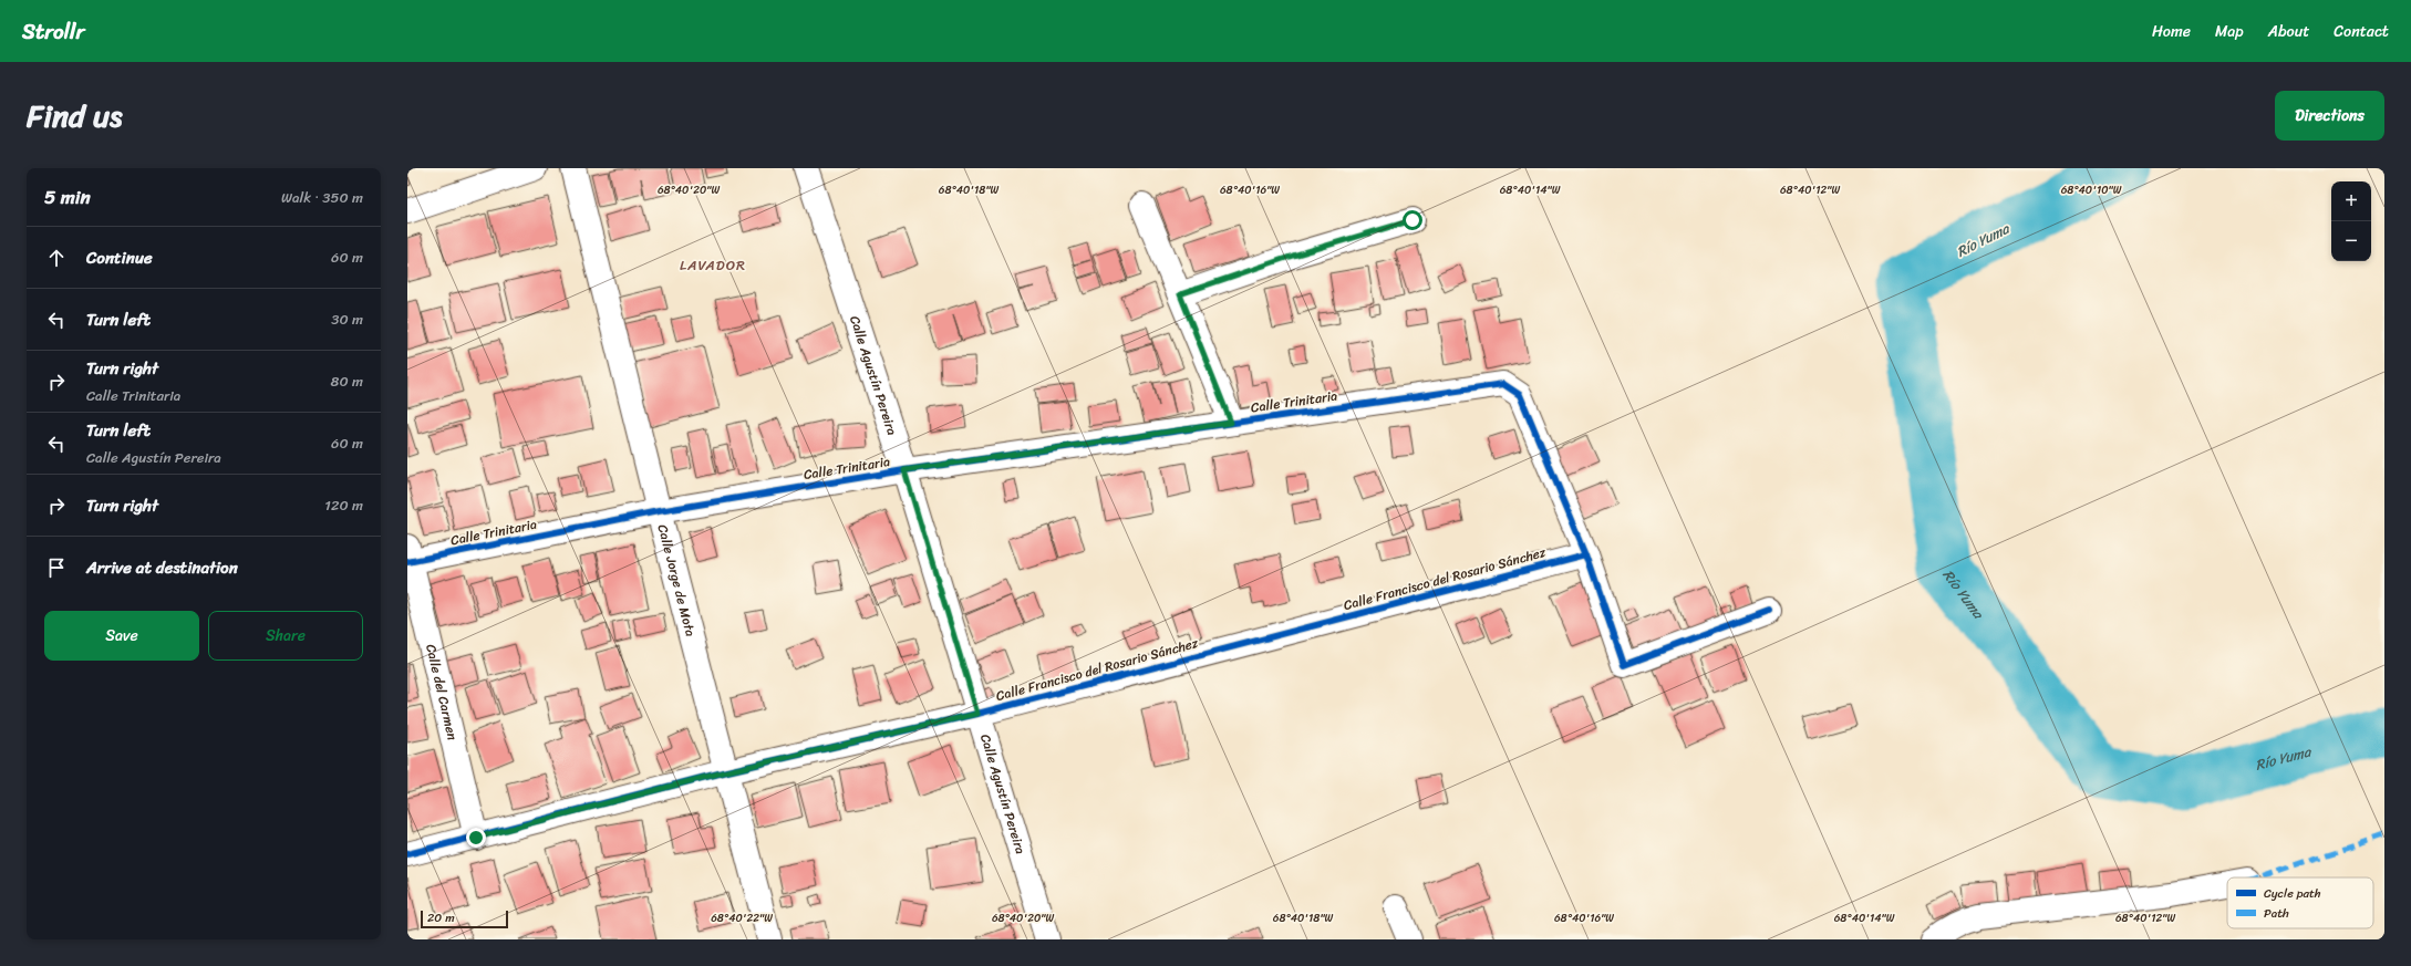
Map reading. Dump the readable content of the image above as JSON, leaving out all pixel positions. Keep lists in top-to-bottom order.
{
  "streets": {
    "street": [
      "Calle Agustín Pereira",
      "Calle Trinitaria",
      "Calle Francisco del Rosario Sánchez",
      "Calle Jorge de Mota",
      "Calle del Carmen"
    ]
  },
  "crossings": [
    ["Calle Agustín Pereira", "Calle Trinitaria"],
    ["Calle Agustín Pereira", "Calle Francisco del Rosario Sánchez"],
    ["Calle Trinitaria", "Calle Francisco del Rosario Sánchez"],
    ["Calle Trinitaria", "Calle Jorge de Mota"],
    ["Calle Trinitaria", "Calle del Carmen"],
    ["Calle Francisco del Rosario Sánchez", "Calle Jorge de Mota"],
    ["Calle Francisco del Rosario Sánchez", "Calle del Carmen"]
  ],
  "districts": ["LAVADOR"],
  "water": ["Río Yuma"],
  "legend": ["Cycle path", "Path"],
  "scale_bar": "20 m",
  "page": {
    "header": "Strollr",
    "nav": [
      "Home",
      "Map",
      "About",
      "Contact"
    ],
    "title": "Find us",
    "buttons": [
      "Directions",
      ["Save", "Share"]
    ],
    "heading": ["5 min", "Walk · 350 m"],
    "map_buttons": ["+", "−"],
    "list": [
      ["Continue", "60 m"],
      ["Turn left", "30 m"],
      ["Turn right", "Calle Trinitaria", "80 m"],
      ["Turn left", "Calle Agustín Pereira", "60 m"],
      ["Turn right", "120 m"],
      "Arrive at destination"
    ],
    "scale": "20 m"
  },
  "coordinates": [
    "68°40'20\"W",
    "68°40'18\"W",
    "68°40'16\"W",
    "68°40'14\"W",
    "68°40'12\"W",
    "68°40'10\"W",
    "68°40'22\"W"
  ]
}
